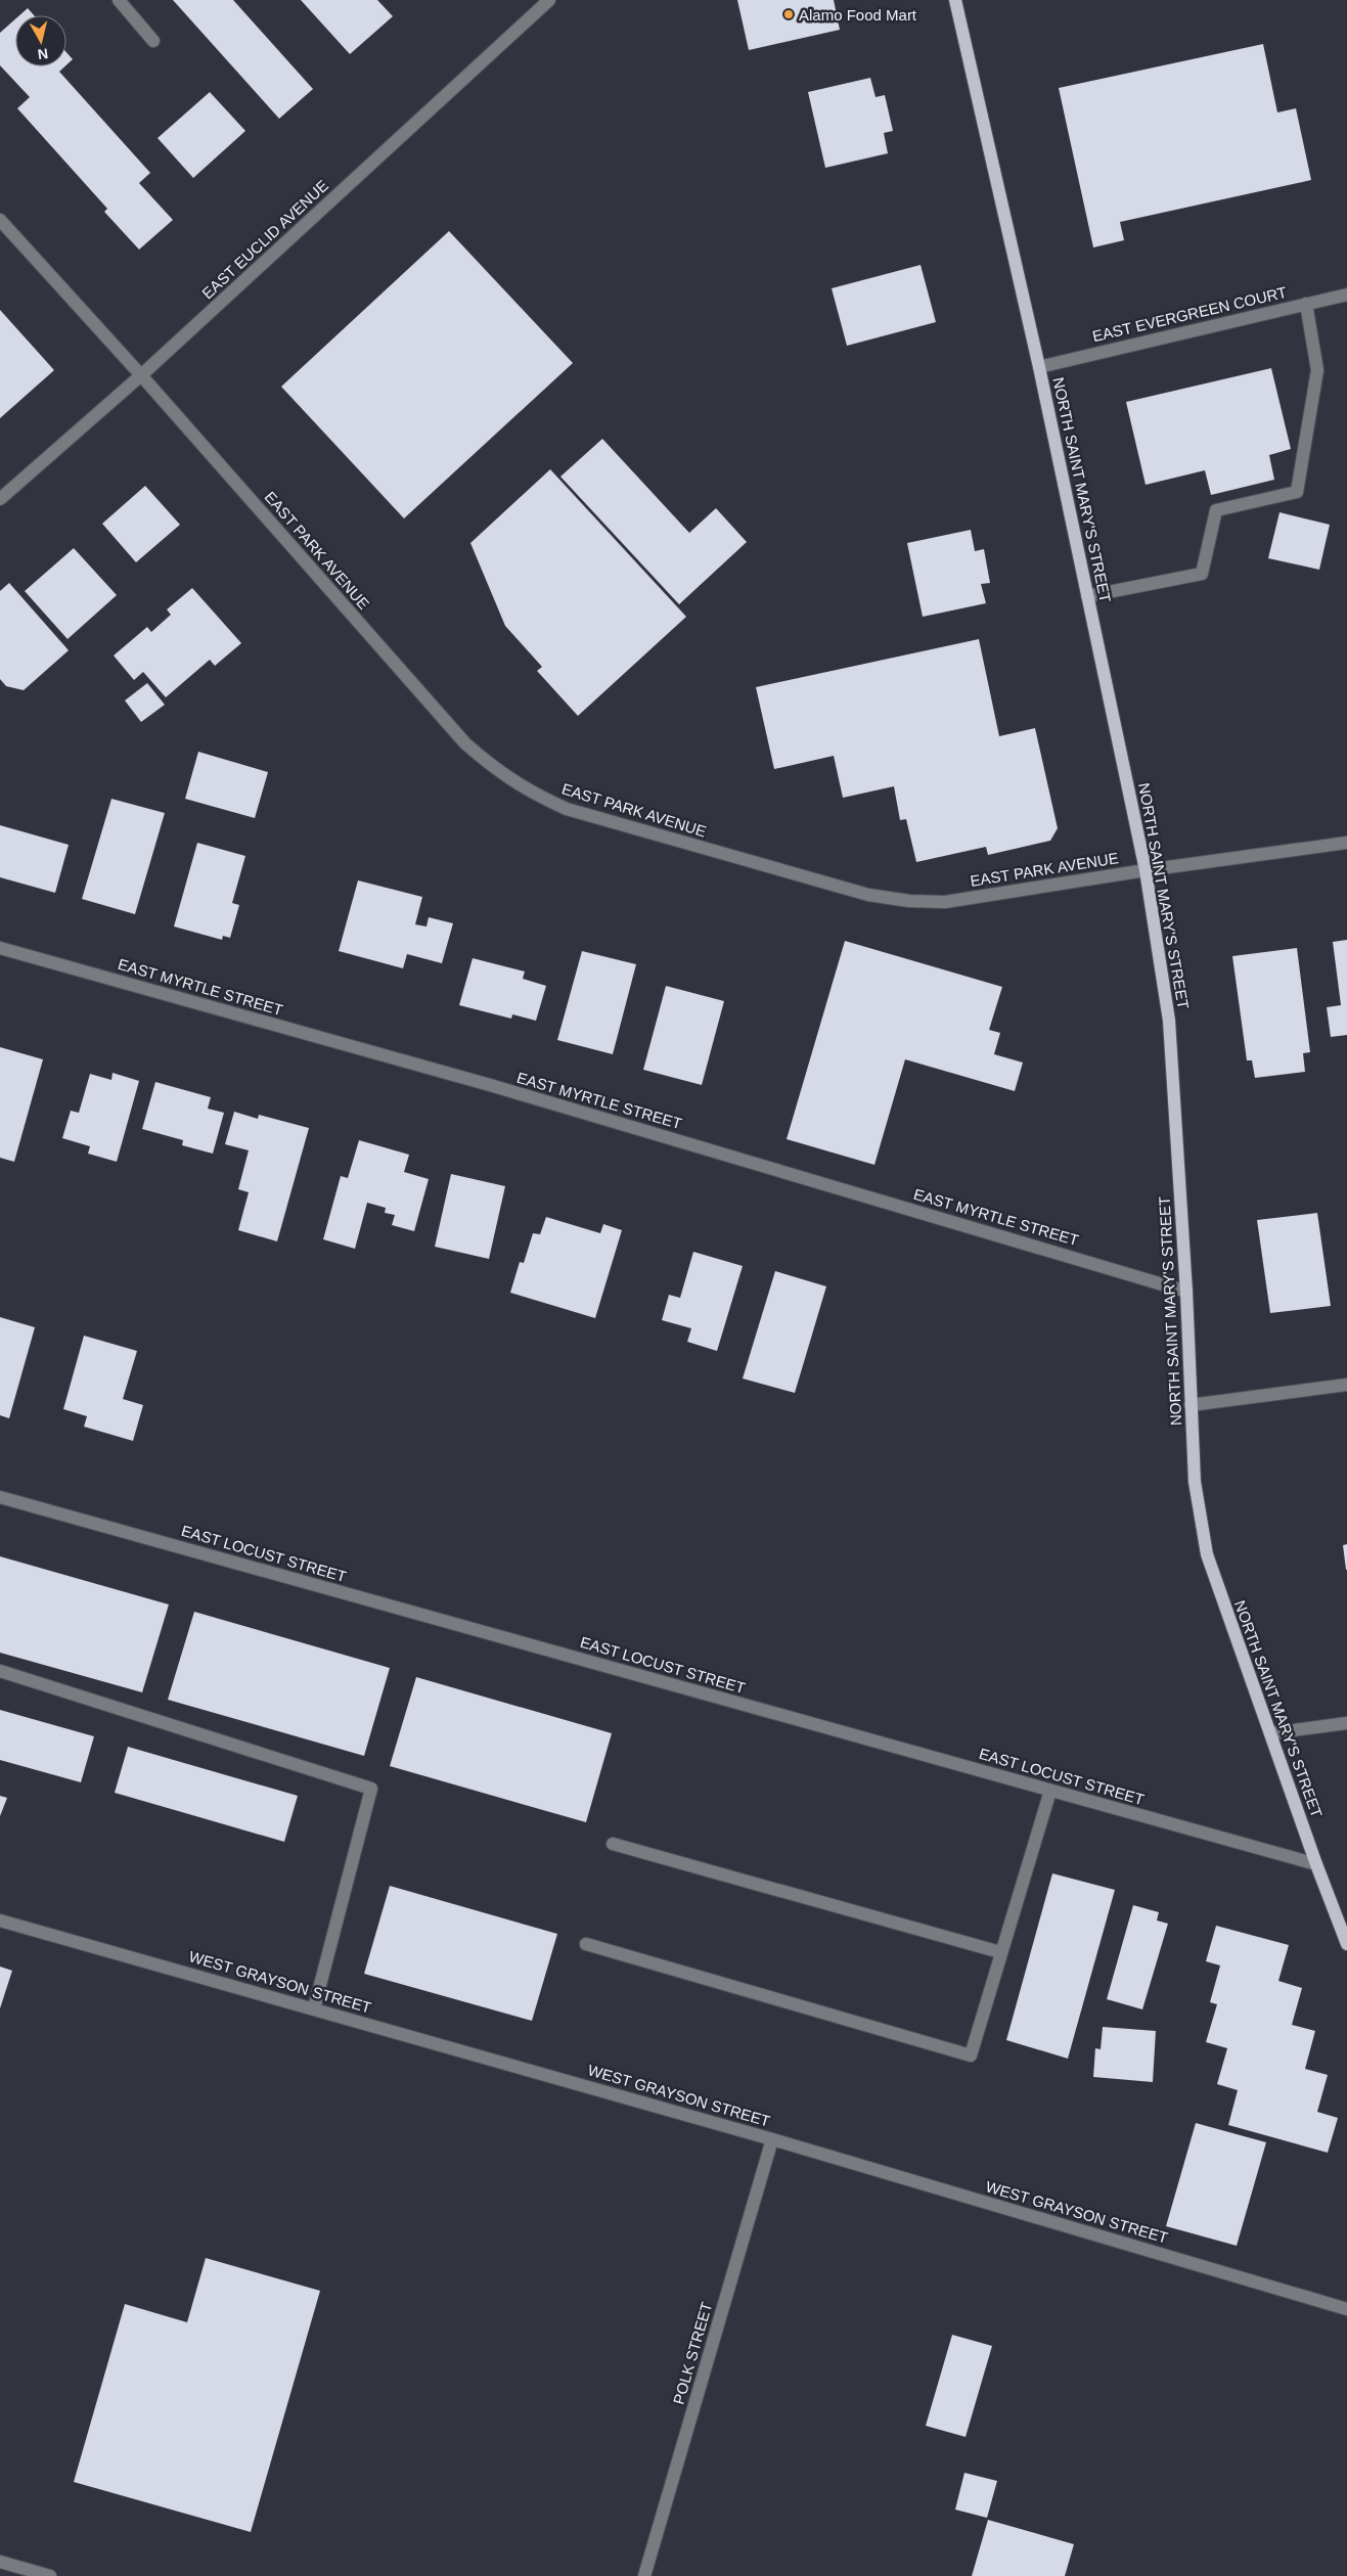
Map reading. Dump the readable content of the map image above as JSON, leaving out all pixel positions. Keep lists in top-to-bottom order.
{
  "streets": {
    "main road": ["NORTH SAINT MARY'S STREET"],
    "street": [
      "EAST EUCLID AVENUE",
      "EAST EVERGREEN COURT",
      "EAST PARK AVENUE",
      "EAST MYRTLE STREET",
      "EAST LOCUST STREET",
      "WEST GRAYSON STREET",
      "POLK STREET"
    ]
  },
  "crossings": [
    ["EAST EUCLID AVENUE", "EAST PARK AVENUE"],
    ["EAST EVERGREEN COURT", "NORTH SAINT MARY'S STREET"],
    ["NORTH SAINT MARY'S STREET", "EAST PARK AVENUE"],
    ["NORTH SAINT MARY'S STREET", "EAST MYRTLE STREET"],
    ["NORTH SAINT MARY'S STREET", "EAST LOCUST STREET"],
    ["WEST GRAYSON STREET", "POLK STREET"]
  ],
  "places": ["Alamo Food Mart"],
  "north": "bottom"
}
